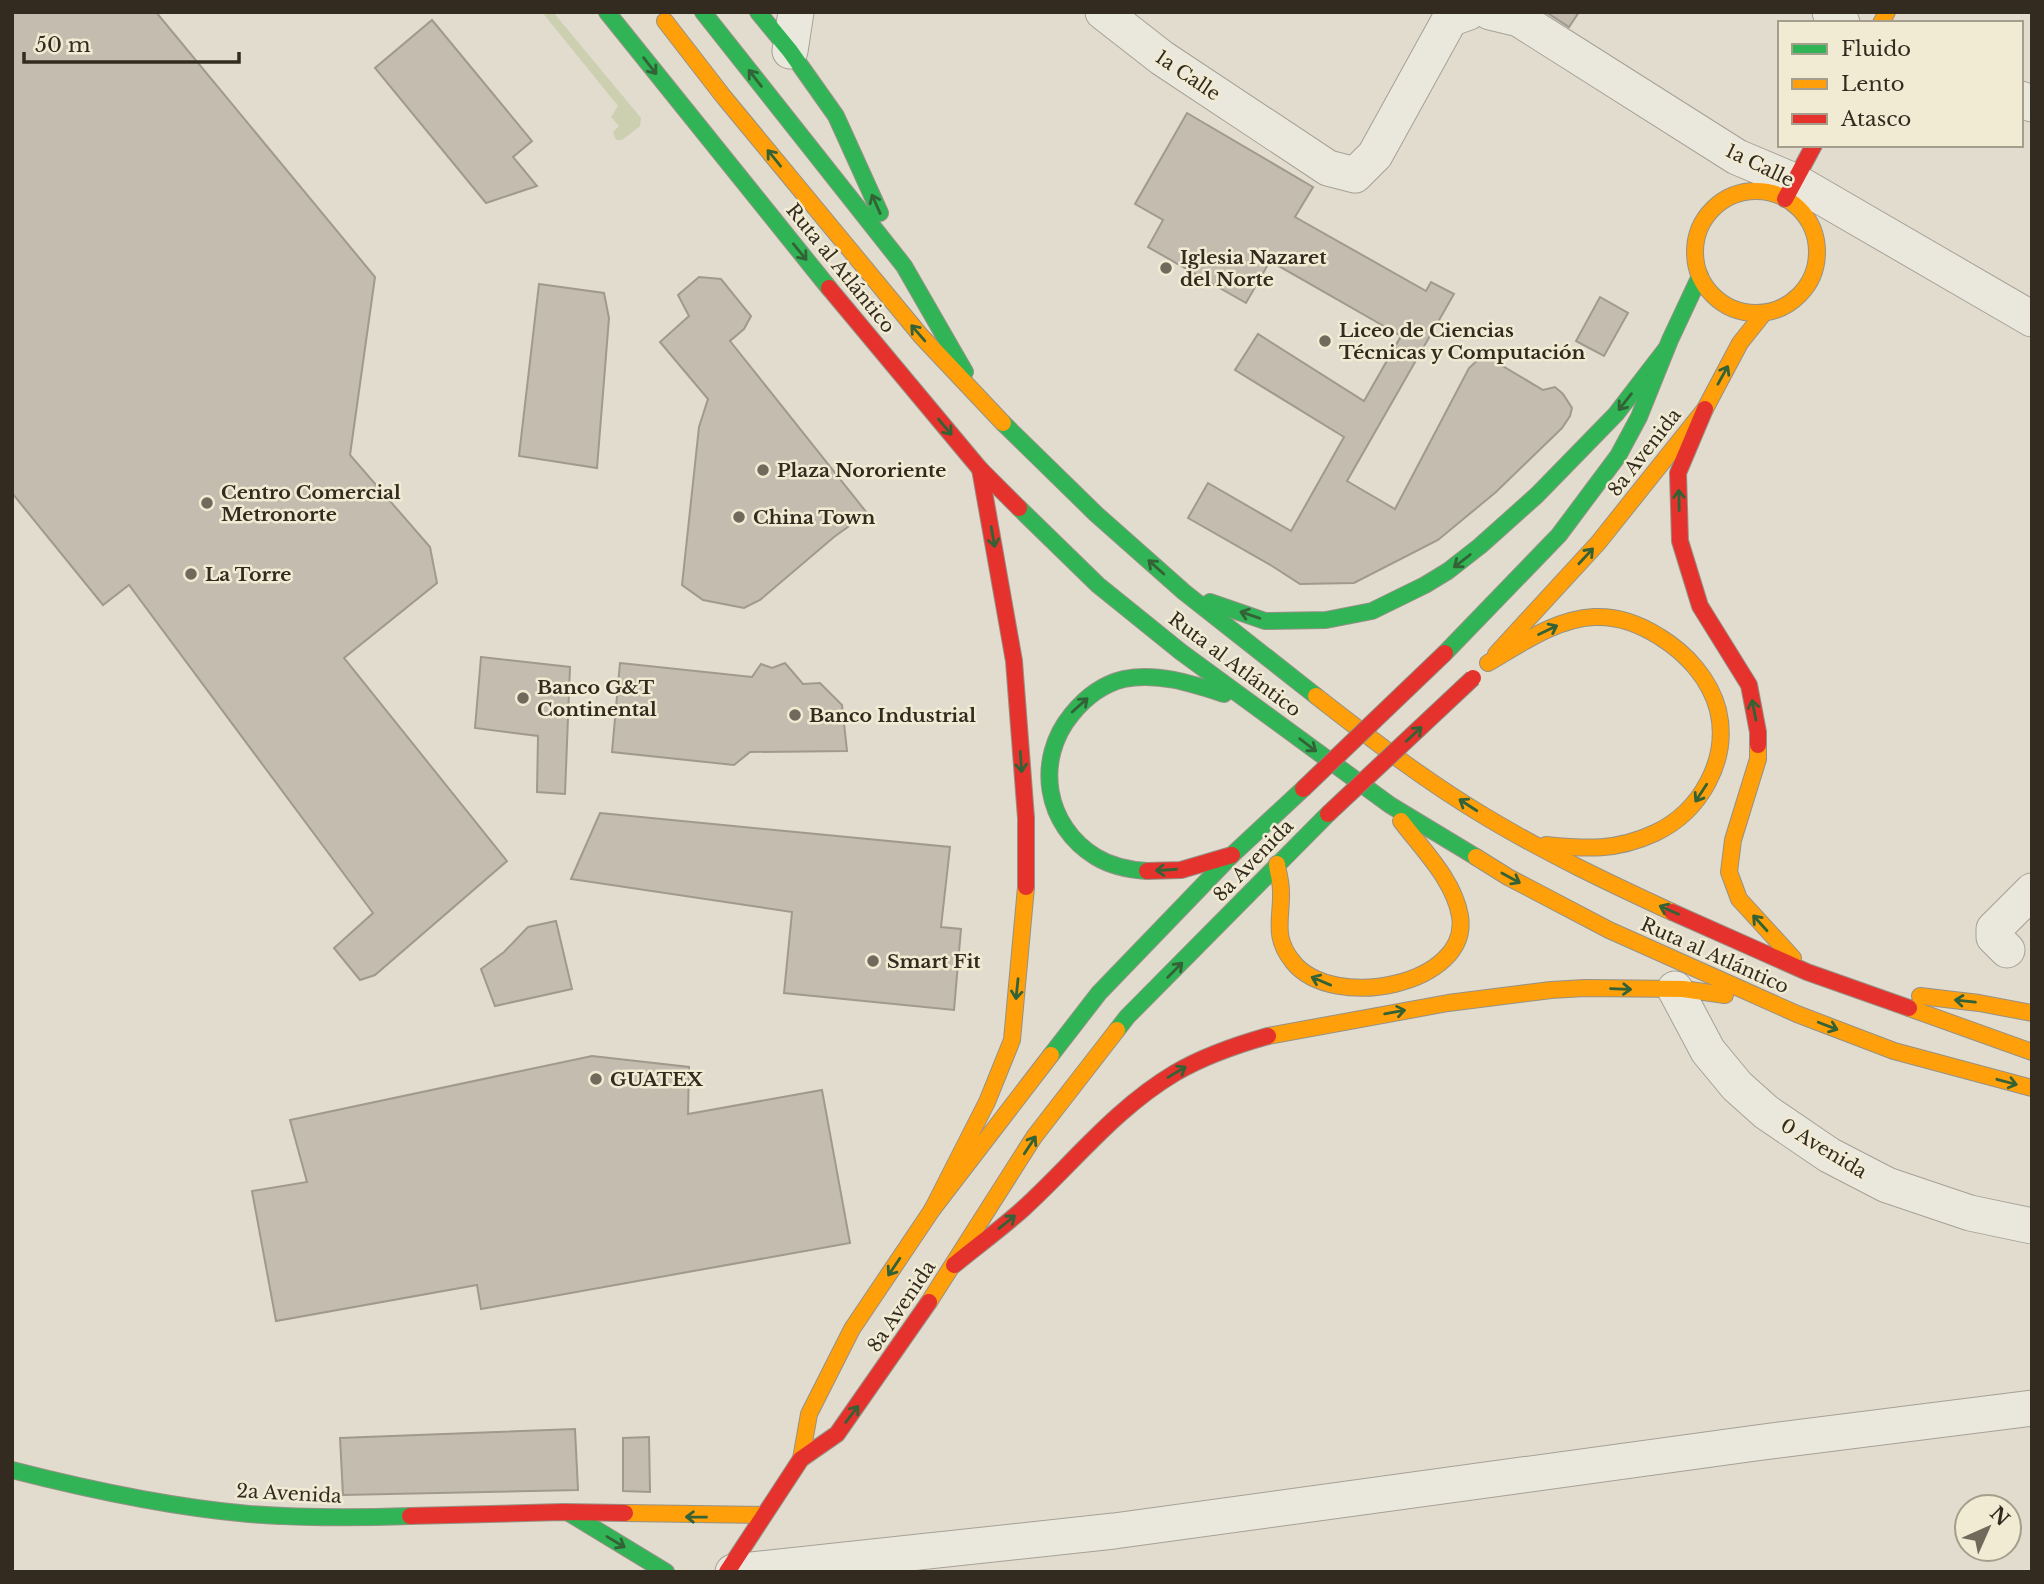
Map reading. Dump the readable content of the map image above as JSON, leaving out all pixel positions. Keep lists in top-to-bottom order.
{
  "streets": {
    "main road": ["Ruta al Atlántico", "8a Avenida", "2a Avenida"],
    "street": ["1a Calle", "0 Avenida"]
  },
  "crossings": [
    ["1a Calle", "8a Avenida"],
    ["8a Avenida", "2a Avenida"]
  ],
  "places": [
    "Iglesia Nazaret del Norte",
    "Liceo de Ciencias Técnicas y Computación",
    "Plaza Nororiente",
    "Centro Comercial Metronorte",
    "China Town",
    "La Torre",
    "Banco G&T Continental",
    "Banco Industrial",
    "Smart Fit",
    "GUATEX"
  ],
  "legend": ["Fluido", "Lento", "Atasco"],
  "scale_bar": "50 m",
  "north": "top right"
}
